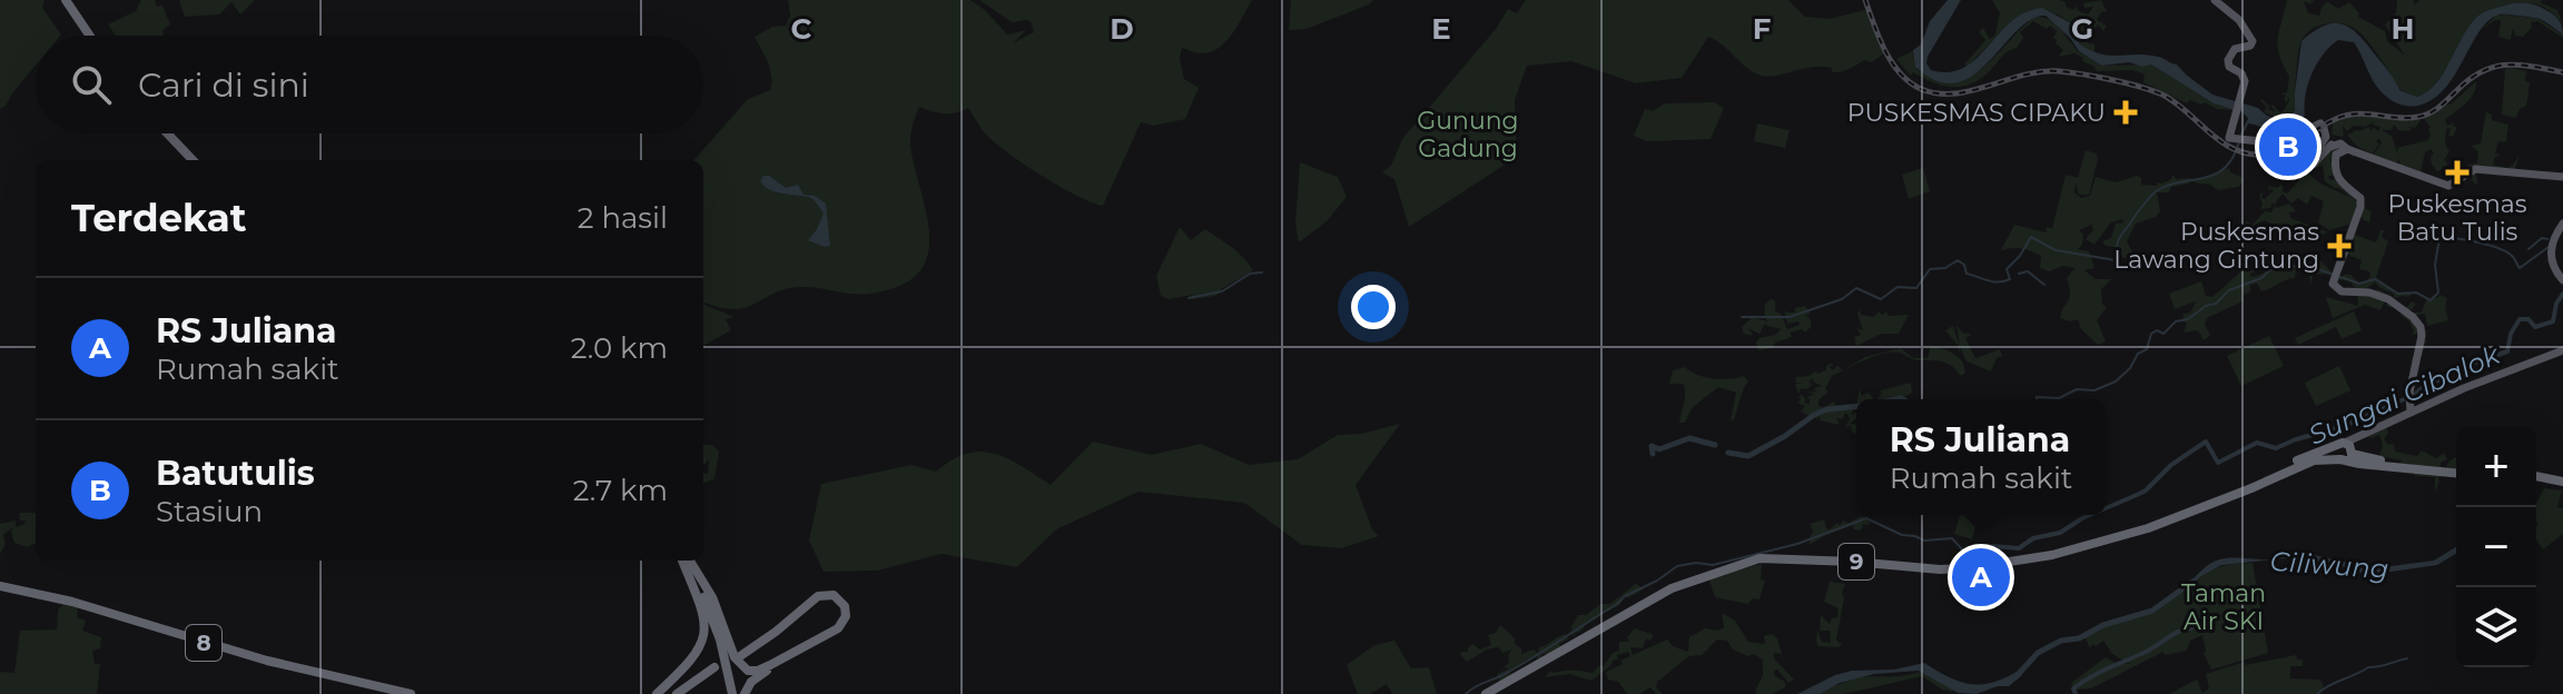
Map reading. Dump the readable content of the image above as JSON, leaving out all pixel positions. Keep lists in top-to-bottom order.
{
  "streets": {
    "highway": ["9", "8"]
  },
  "water": ["Sungai Cibalok", "Ciliwung"],
  "parks": ["Gunung Gadung", "Taman Air SKI"],
  "places": {
    "health": ["PUSKESMAS CIPAKU", "Puskesmas Batu Tulis", "Puskesmas Lawang Gintung"]
  },
  "page": {
    "search": "Cari di sini",
    "pins": ["B", "A"],
    "heading": ["Terdekat", "2 hasil"],
    "list": [
      {
        "mark": "A",
        "name": "RS Juliana",
        "note": "Rumah sakit",
        "value": "2.0 km"
      },
      {
        "mark": "B",
        "name": "Batutulis",
        "note": "Stasiun",
        "value": "2.7 km"
      }
    ],
    "popup": ["RS Juliana", "Rumah sakit"],
    "map_buttons": ["+", "−"]
  },
  "grid": {
    "columns": [
      "C",
      "D",
      "E",
      "F",
      "G",
      "H"
    ]
  }
}
